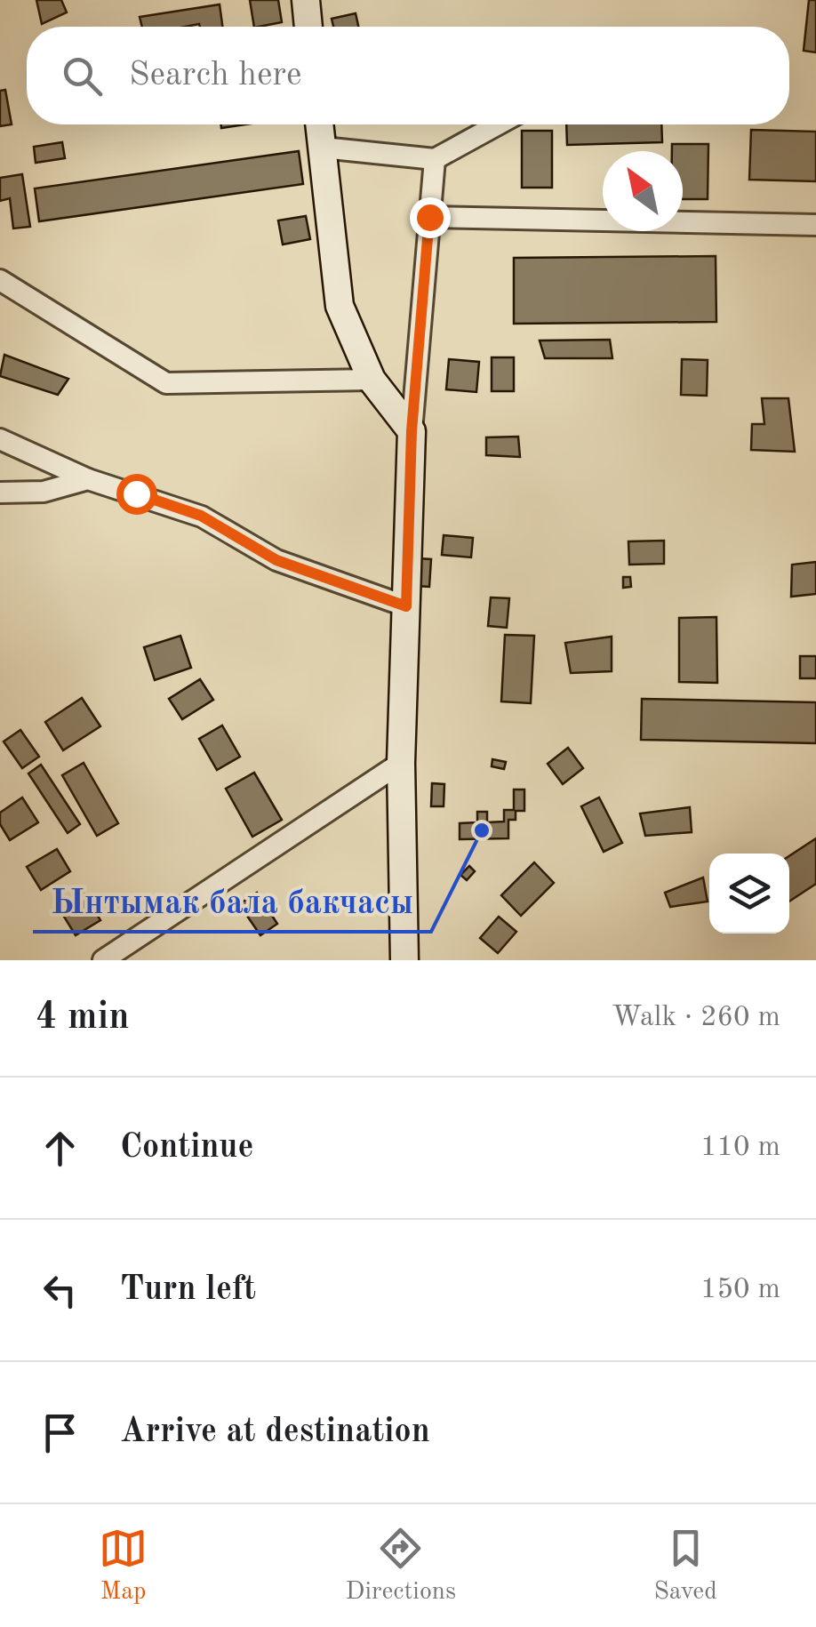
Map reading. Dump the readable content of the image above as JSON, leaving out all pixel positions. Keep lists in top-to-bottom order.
{
  "places": ["Ынтымак бала бакчасы"],
  "north": "top left",
  "page": {
    "search": "Search here",
    "heading": ["4 min", "Walk · 260 m"],
    "list": [
      ["Continue", "110 m"],
      ["Turn left", "150 m"],
      "Arrive at destination"
    ],
    "nav": ["Map", "Directions", "Saved"]
  }
}
